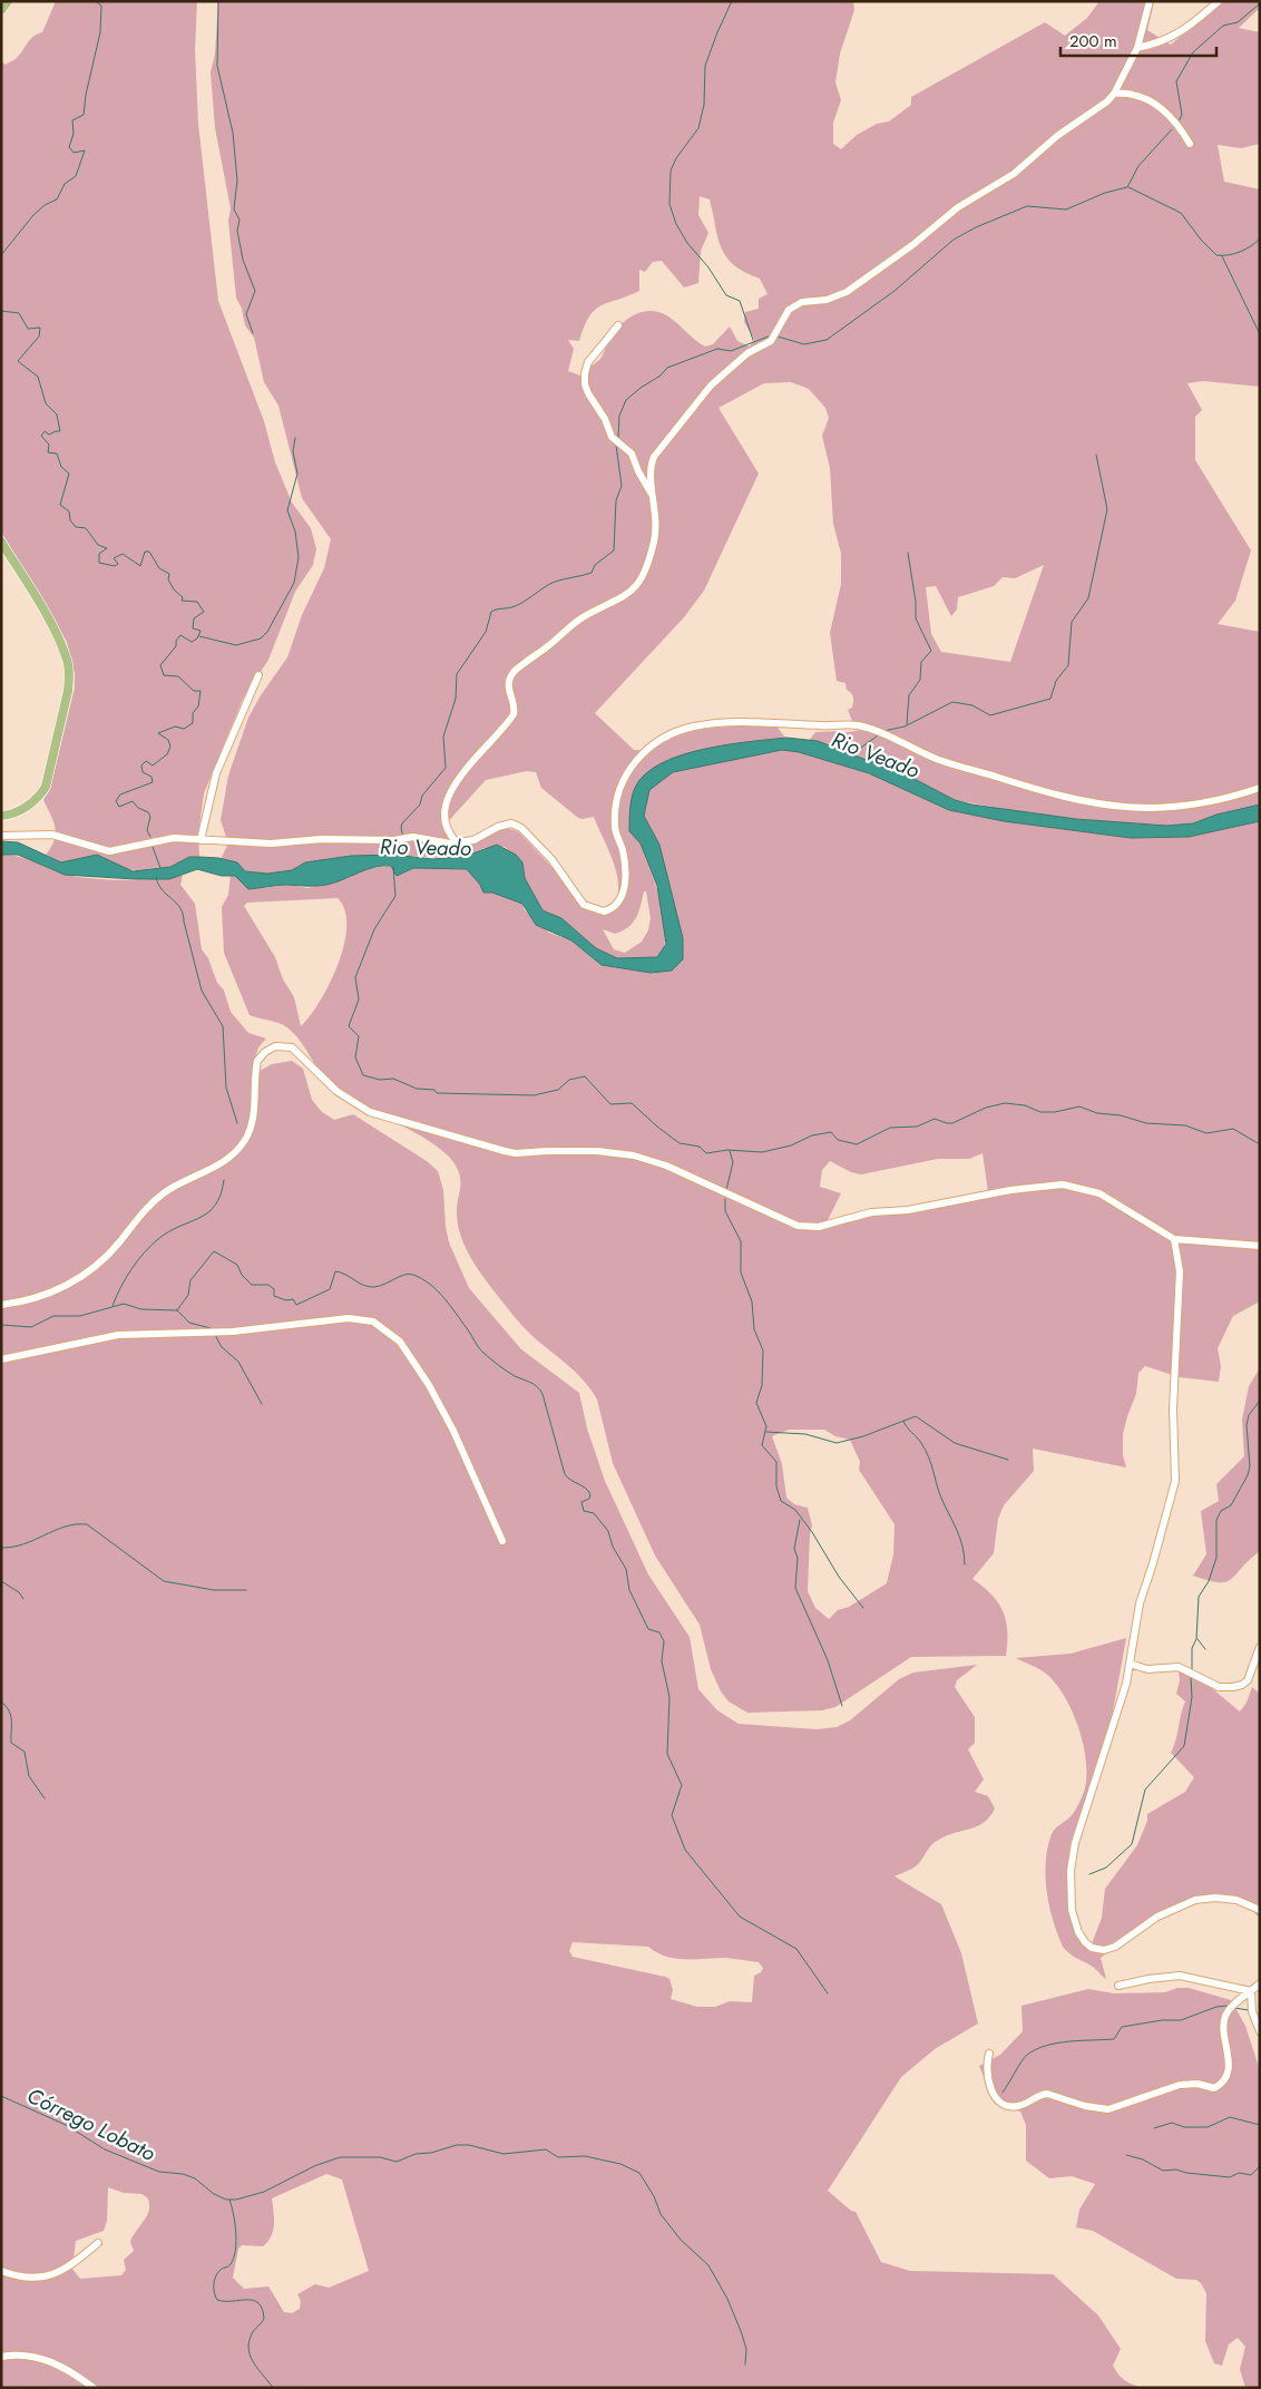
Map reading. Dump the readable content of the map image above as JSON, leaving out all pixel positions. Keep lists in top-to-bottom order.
{
  "water": ["Rio Veado", "Córrego Lobato"],
  "scale_bar": "200 m"
}
